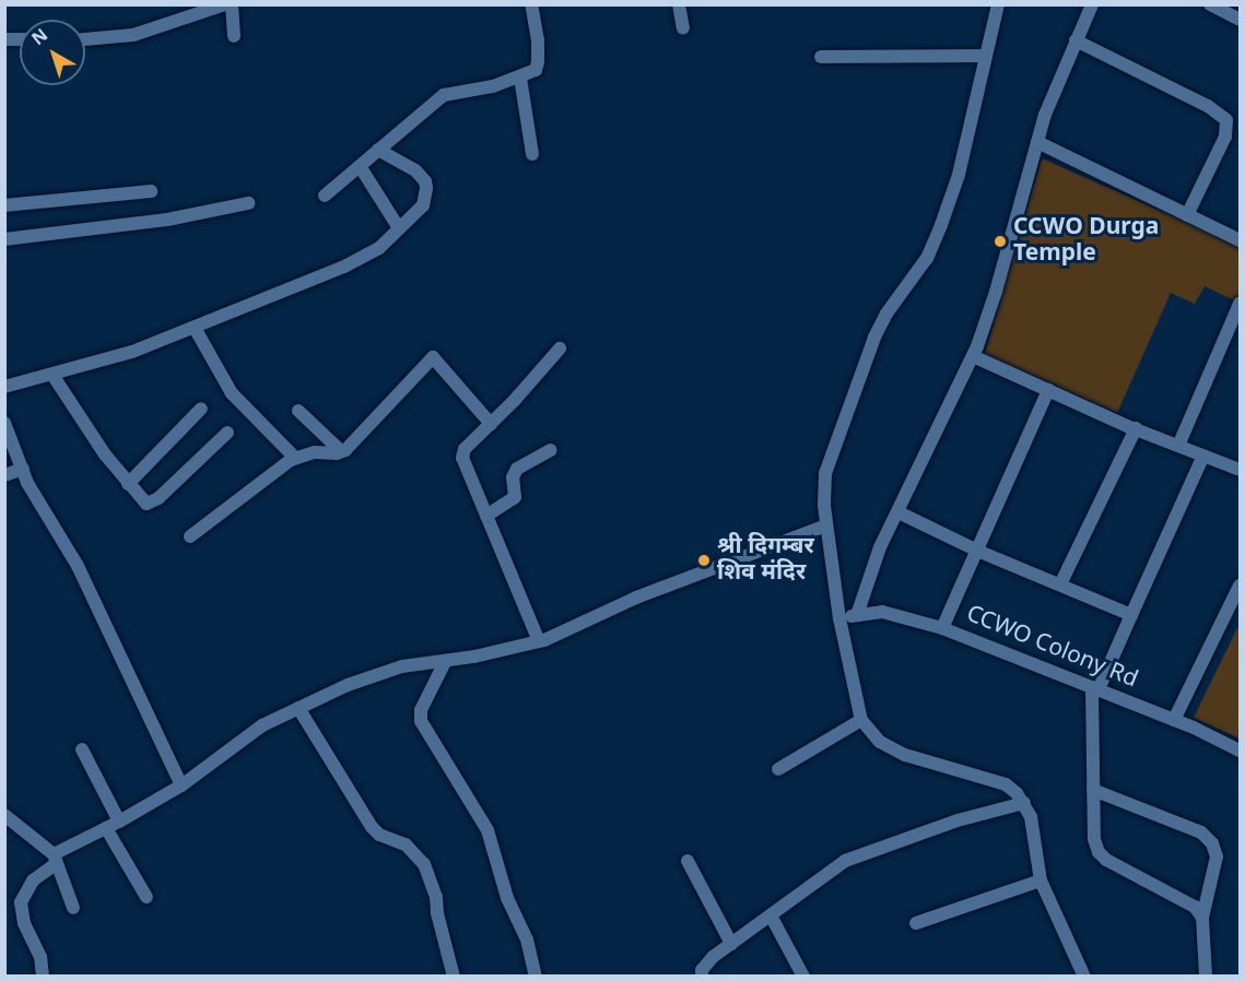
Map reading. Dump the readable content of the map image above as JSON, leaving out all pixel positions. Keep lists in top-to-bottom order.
{
  "streets": {
    "street": ["CCWO Colony Rd"]
  },
  "places": ["CCWO Durga Temple", "श्री दिगम्बर शिव मंदिर"],
  "north": "top left"
}
